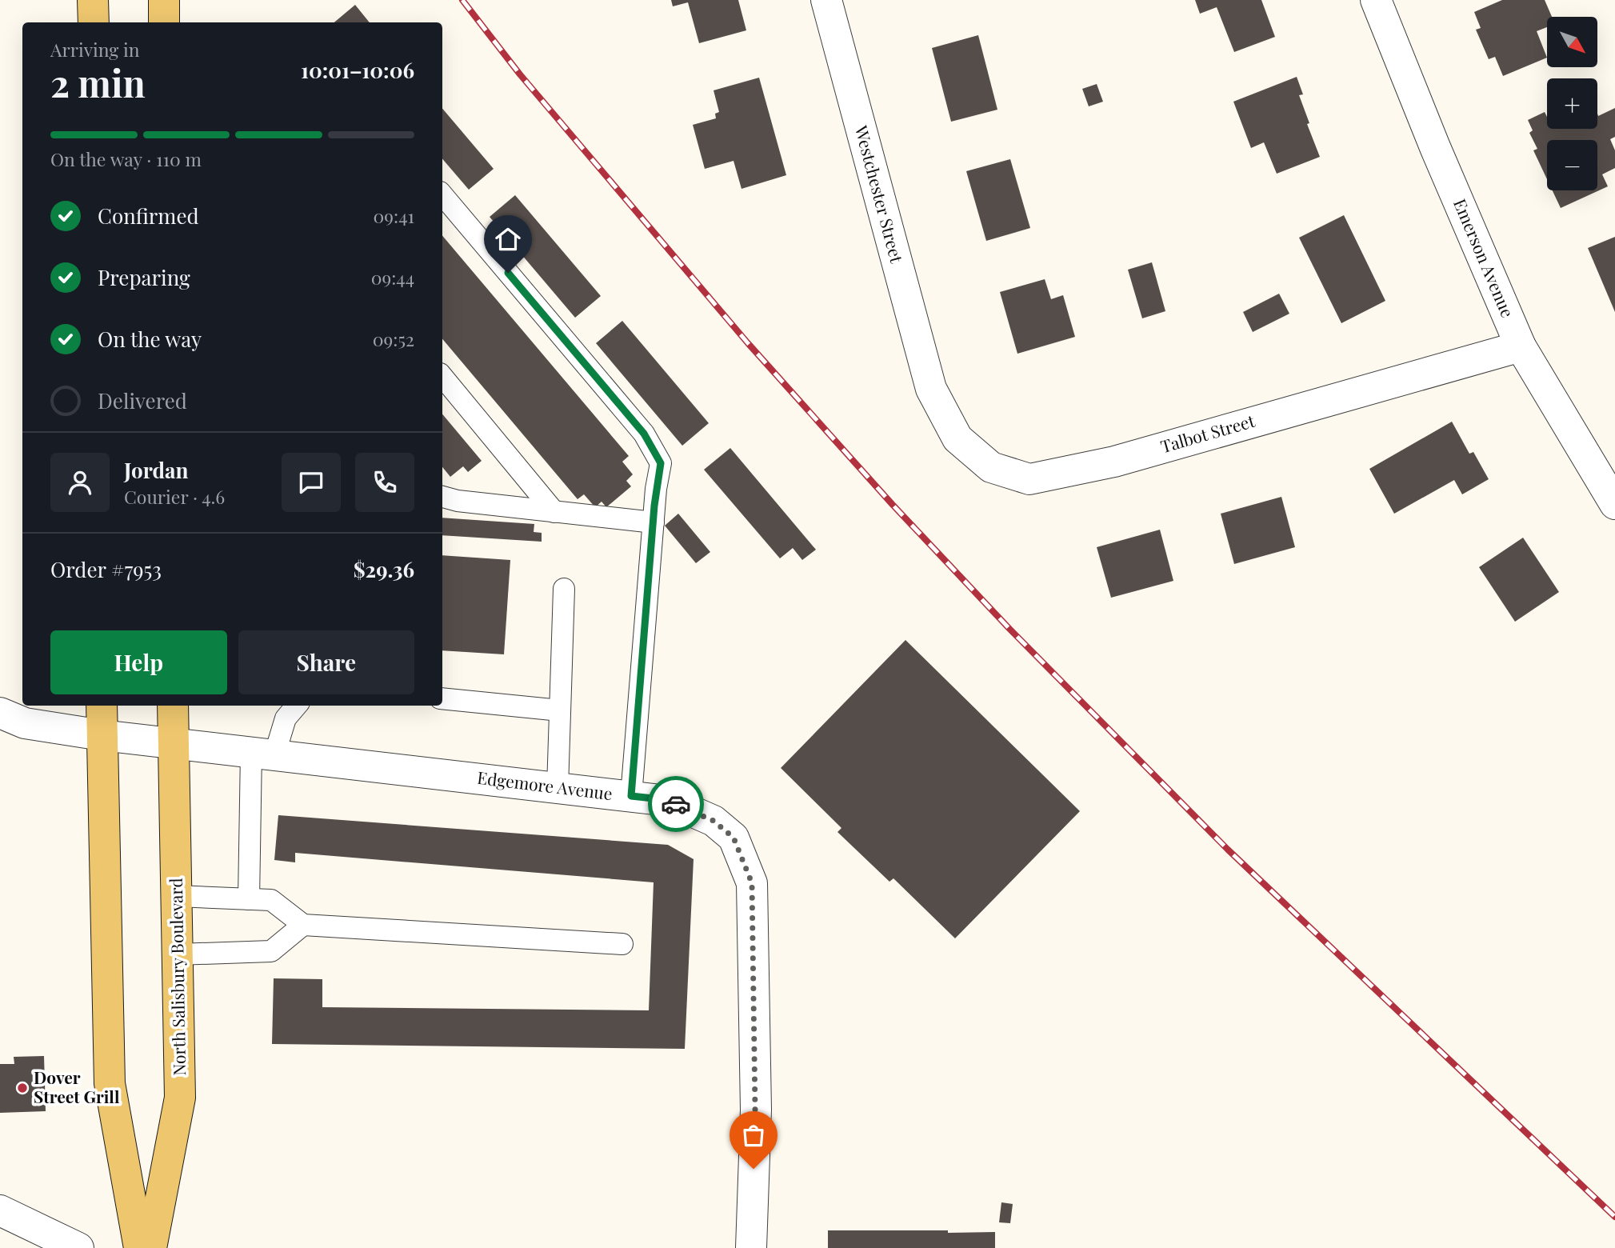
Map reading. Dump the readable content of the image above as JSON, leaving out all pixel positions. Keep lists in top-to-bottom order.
{
  "streets": {
    "main road": ["North Salisbury Boulevard"],
    "street": [
      "Westchester Street",
      "Emerson Avenue",
      "Talbot Street",
      "Edgemore Avenue"
    ]
  },
  "crossings": [
    ["Westchester Street", "Talbot Street"],
    ["Emerson Avenue", "Talbot Street"],
    ["Edgemore Avenue", "North Salisbury Boulevard"]
  ],
  "places": ["Dover Street Grill"],
  "north": "bottom right",
  "page": {
    "map_buttons": ["+", "−"],
    "heading": ["2 min", "Arriving in", "10:01–10:06"],
    "panel": [
      "Jordan",
      "Courier · 4.6",
      "Order #7953",
      "$29.36"
    ],
    "bar": "On the way · 110 m",
    "list": [
      ["Confirmed", "09:41"],
      ["Preparing", "09:44"],
      ["On the way", "09:52"],
      "Delivered"
    ],
    "buttons": ["Help", "Share"]
  }
}
